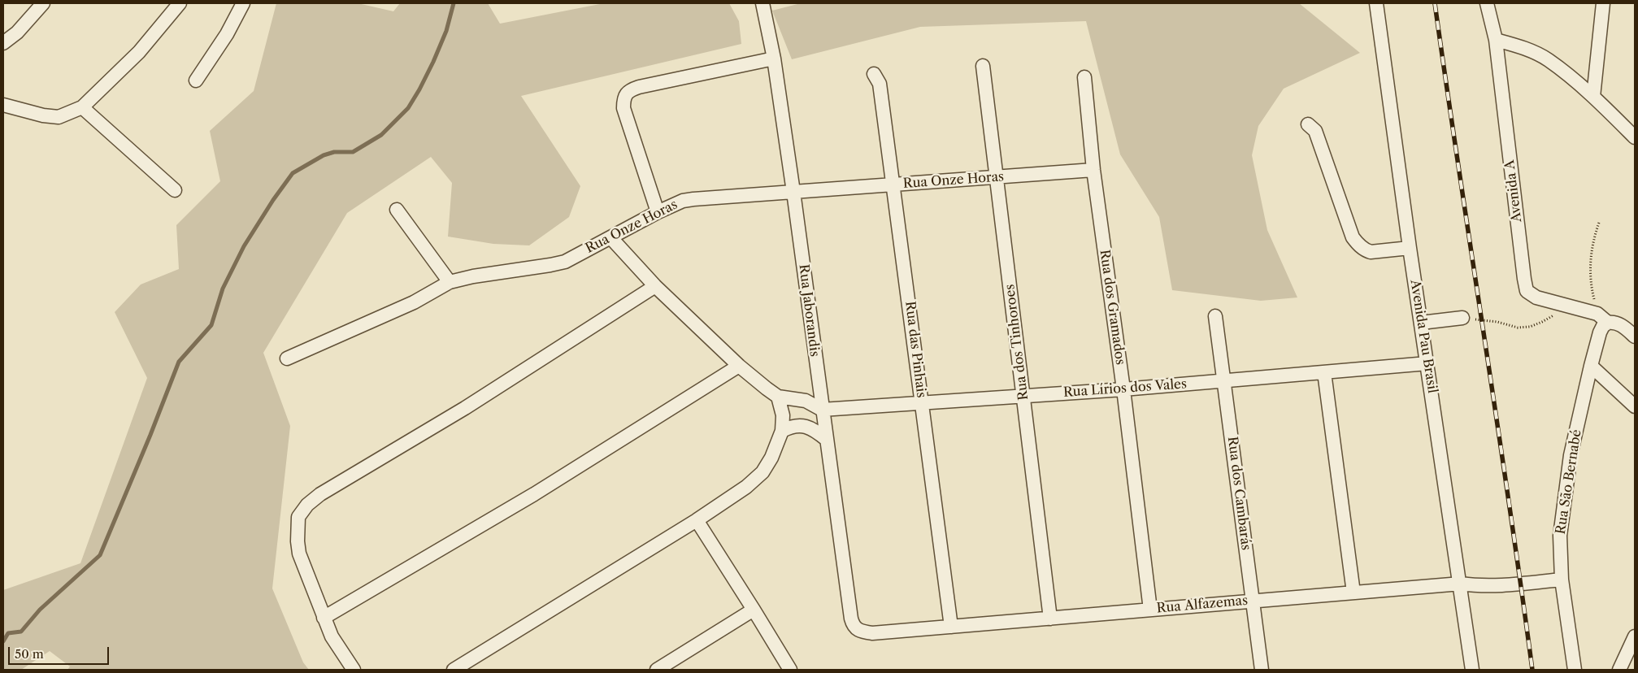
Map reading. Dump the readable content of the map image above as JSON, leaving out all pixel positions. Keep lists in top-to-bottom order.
{
  "streets": {
    "street": [
      "Rua Onze Horas",
      "Avenida A",
      "Rua dos Gramados",
      "Rua Jaborandis",
      "Avenida Pau Brasil",
      "Rua dos Tinhoroes",
      "Rua das Pinhais",
      "Rua Lírios dos Vales",
      "Rua São Bernabé",
      "Rua dos Cambarás",
      "Rua Alfazemas"
    ]
  },
  "crossings": [
    ["Rua Onze Horas", "Rua dos Gramados"],
    ["Rua Onze Horas", "Rua Jaborandis"],
    ["Rua Onze Horas", "Rua dos Tinhoroes"],
    ["Rua Onze Horas", "Rua das Pinhais"],
    ["Avenida A", "Rua São Bernabé"],
    ["Rua dos Gramados", "Rua Lírios dos Vales"],
    ["Rua dos Gramados", "Rua Alfazemas"],
    ["Rua Jaborandis", "Rua Lírios dos Vales"],
    ["Rua Jaborandis", "Rua Alfazemas"],
    ["Avenida Pau Brasil", "Rua Lírios dos Vales"],
    ["Avenida Pau Brasil", "Rua Alfazemas"],
    ["Rua dos Tinhoroes", "Rua Lírios dos Vales"],
    ["Rua dos Tinhoroes", "Rua Alfazemas"],
    ["Rua das Pinhais", "Rua Lírios dos Vales"],
    ["Rua das Pinhais", "Rua Alfazemas"],
    ["Rua Lírios dos Vales", "Rua dos Cambarás"],
    ["Rua São Bernabé", "Rua Alfazemas"],
    ["Rua dos Cambarás", "Rua Alfazemas"]
  ],
  "scale_bar": "50 m"
}
